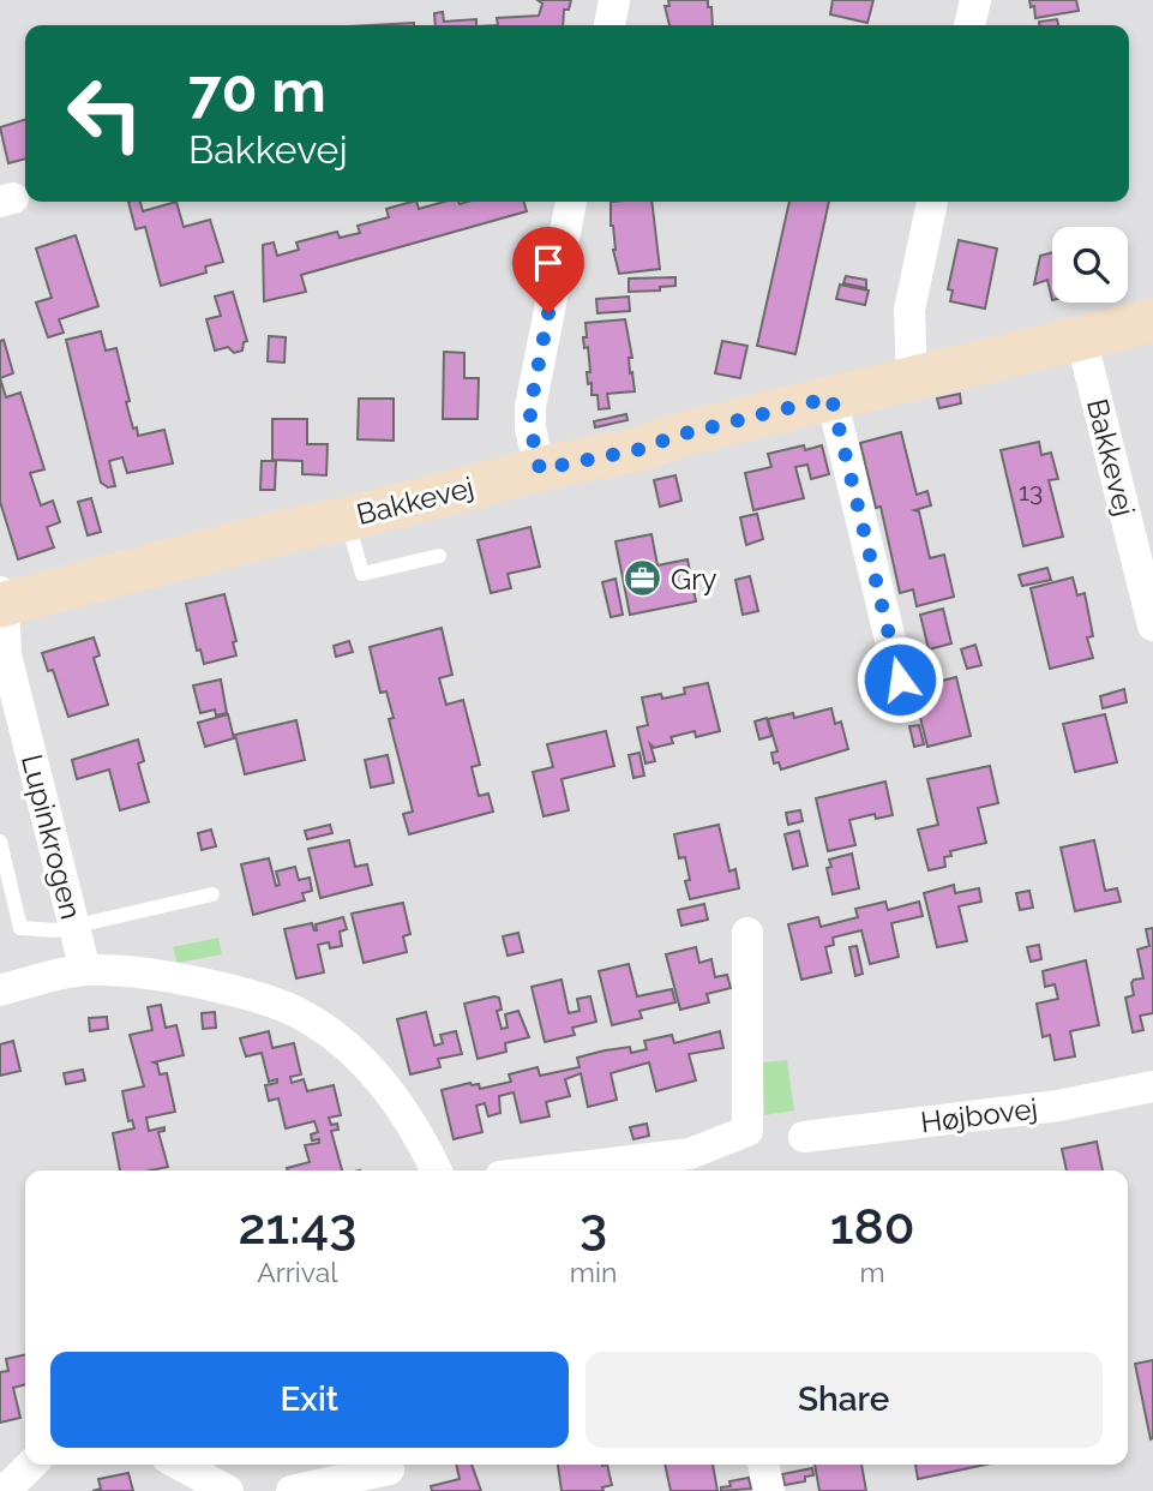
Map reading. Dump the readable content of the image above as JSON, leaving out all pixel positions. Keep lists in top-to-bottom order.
{
  "streets": {
    "street": ["Bakkevej", "Lupinkrogen", "Højbovej"]
  },
  "crossings": [
    ["Bakkevej", "Lupinkrogen"]
  ],
  "places": {
    "office": ["Gry"]
  },
  "house_numbers": ["13"],
  "page": {
    "turn": ["70 m", "Bakkevej"],
    "eta": [
      "21:43",
      "Arrival",
      "3",
      "min",
      "180",
      "m"
    ],
    "buttons": ["Exit", "Share"]
  }
}
